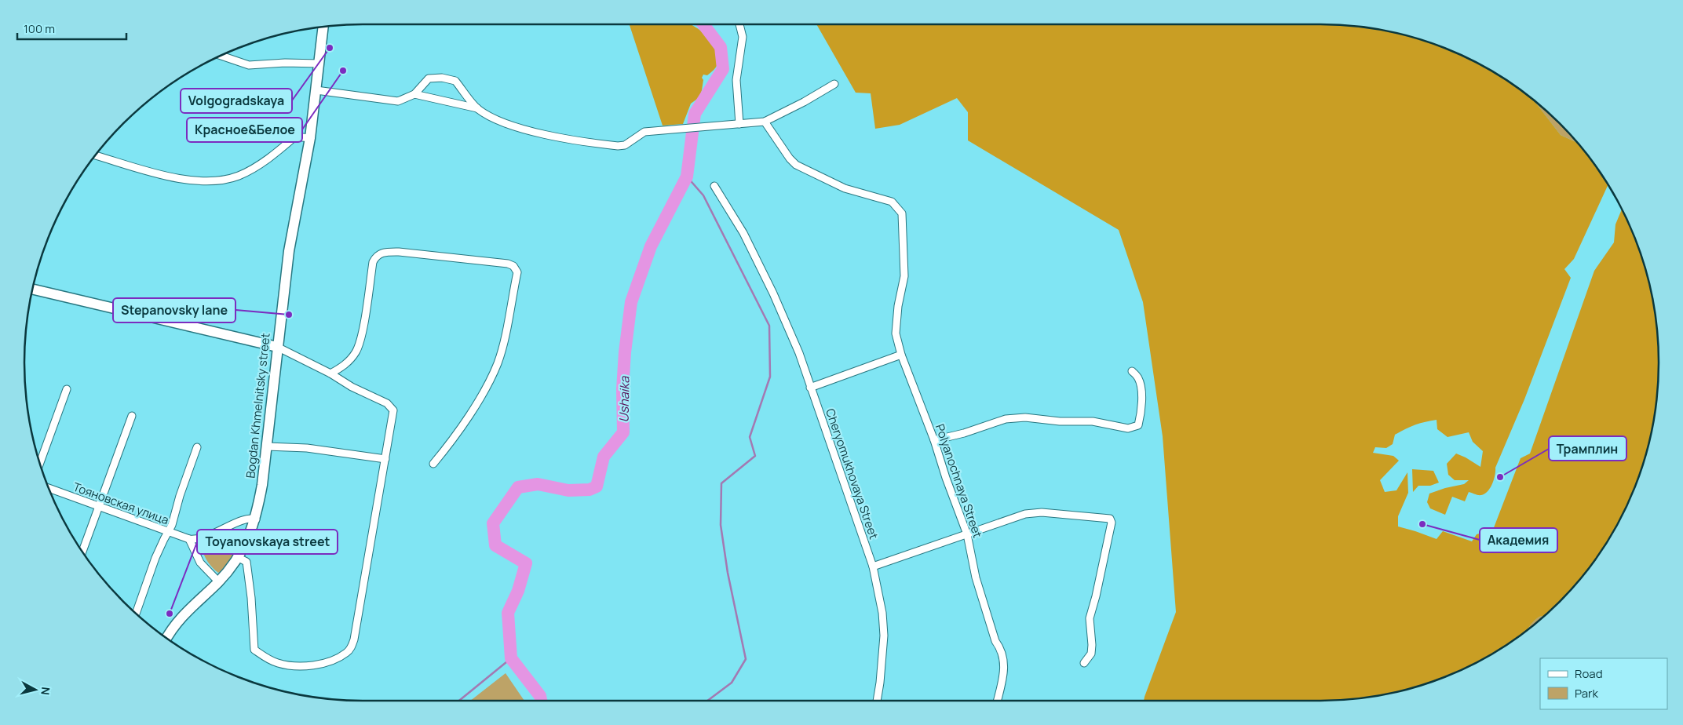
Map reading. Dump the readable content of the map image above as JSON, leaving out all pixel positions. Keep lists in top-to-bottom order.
{
  "streets": {
    "street": [
      "Bogdan Khmelnitsky street",
      "Cheryomukhovaya Street",
      "Polyanochnaya Street",
      "Тояновская улица"
    ]
  },
  "crossings": [
    ["Bogdan Khmelnitsky street", "Тояновская улица"]
  ],
  "water": ["Ushaika"],
  "places": [
    "Volgogradskaya",
    "Красное&Белое",
    "Stepanovsky lane",
    "Трамплин",
    "Академия",
    "Toyanovskaya street"
  ],
  "legend": ["Road", "Park"],
  "scale_bar": "100 m",
  "north": "right"
}
